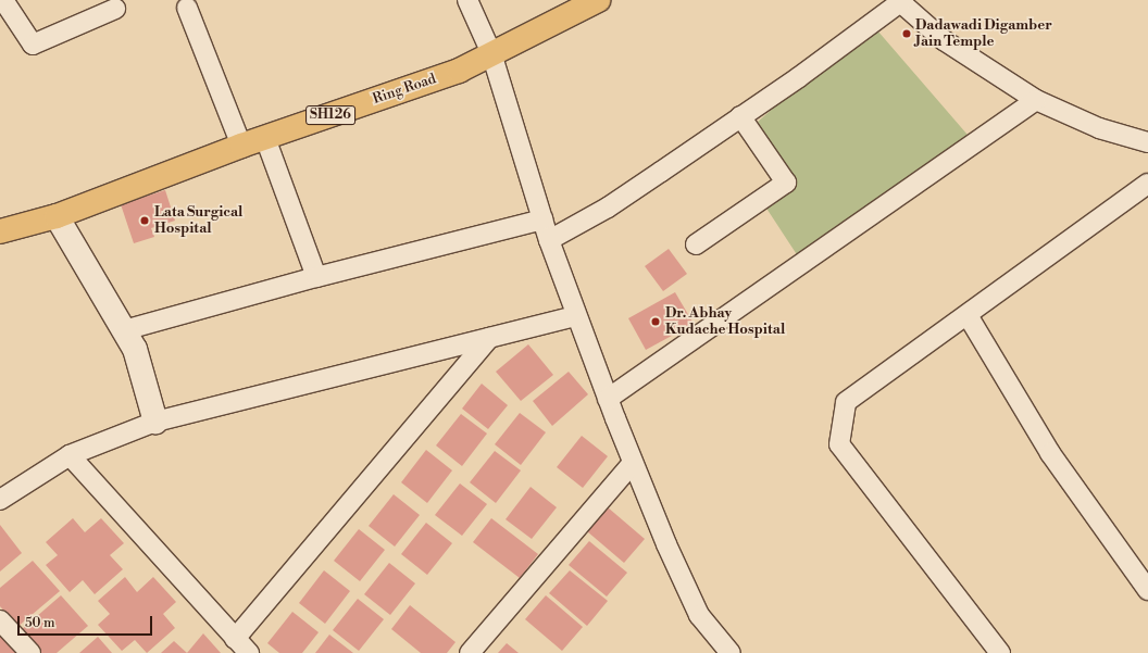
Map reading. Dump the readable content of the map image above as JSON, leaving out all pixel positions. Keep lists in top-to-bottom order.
{
  "streets": {
    "main road": ["Ring Road", "SH126"]
  },
  "crossings": [
    ["Ring Road", "SH126"]
  ],
  "places": ["Dadawadi Digamber Jain Temple", "Lata Surgical Hospital", "Dr. Abhay Kudache Hospital"],
  "scale_bar": "50 m"
}
